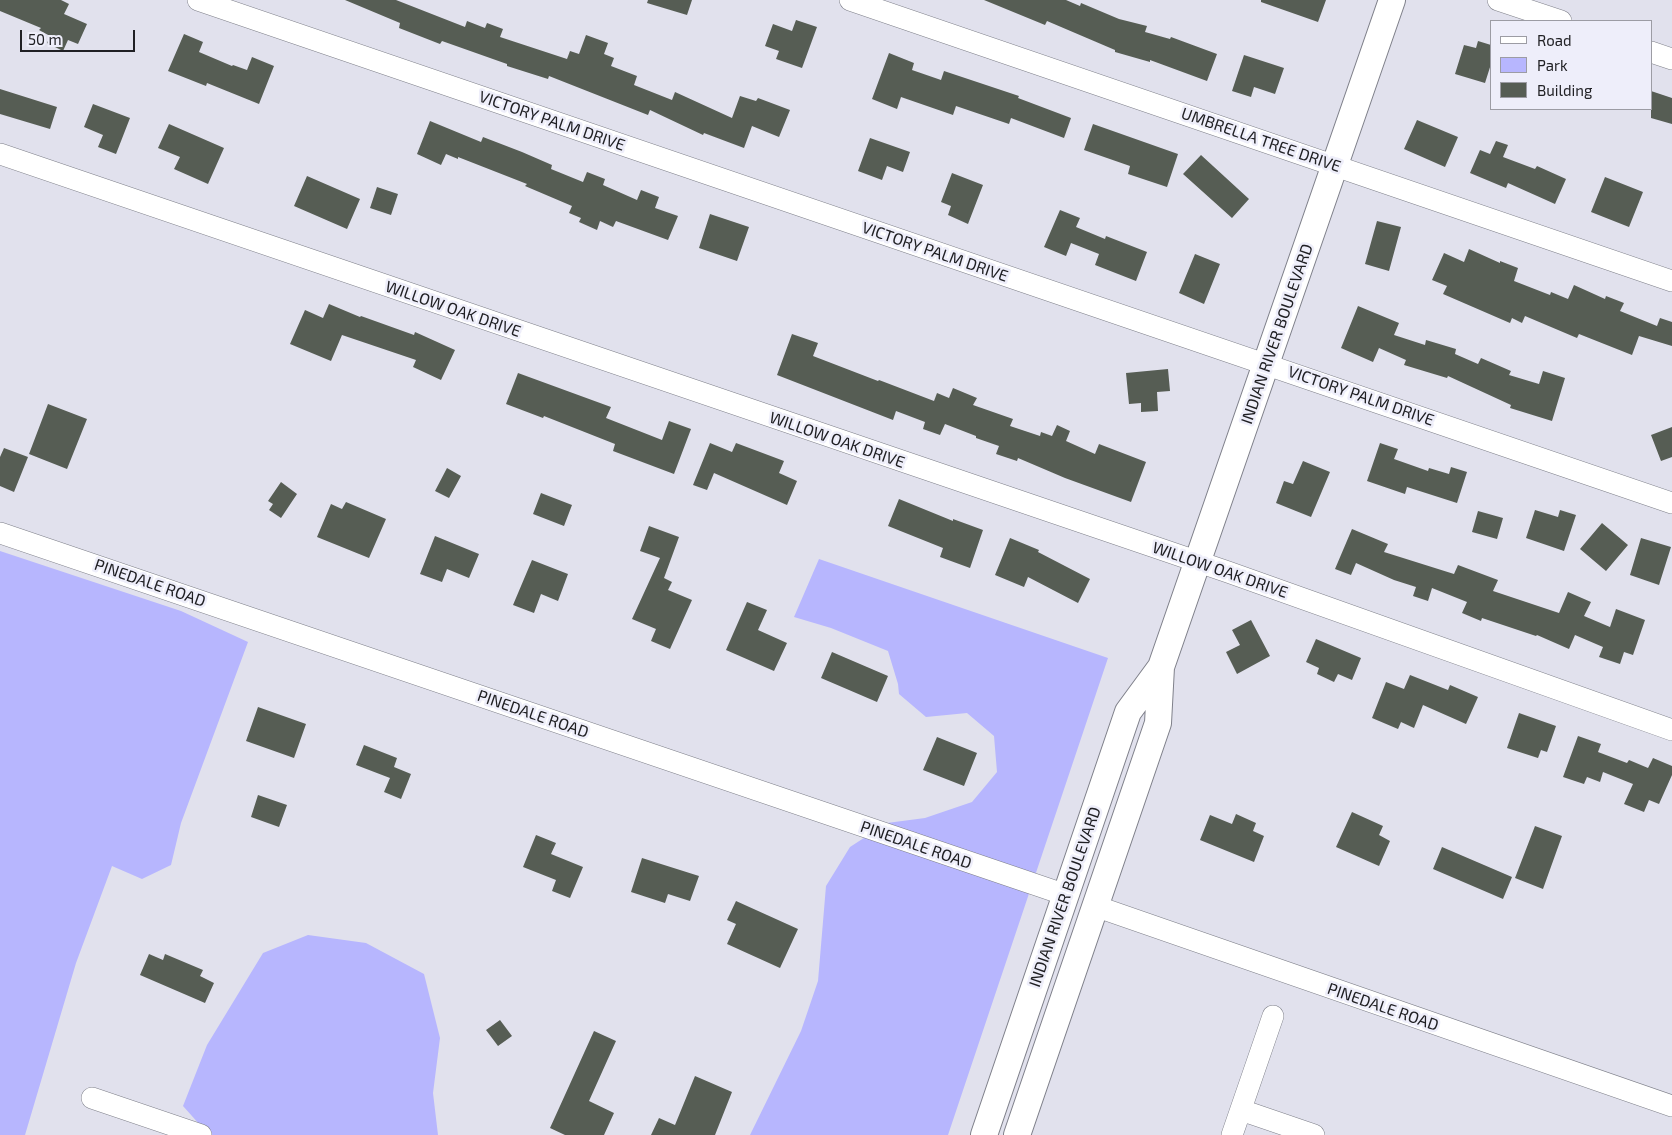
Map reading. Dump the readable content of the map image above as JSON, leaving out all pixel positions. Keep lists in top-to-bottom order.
{
  "streets": {
    "main road": ["INDIAN RIVER BOULEVARD"],
    "street": [
      "VICTORY PALM DRIVE",
      "UMBRELLA TREE DRIVE",
      "WILLOW OAK DRIVE",
      "PINEDALE ROAD"
    ]
  },
  "crossings": [
    ["VICTORY PALM DRIVE", "INDIAN RIVER BOULEVARD"],
    ["UMBRELLA TREE DRIVE", "INDIAN RIVER BOULEVARD"],
    ["WILLOW OAK DRIVE", "INDIAN RIVER BOULEVARD"],
    ["INDIAN RIVER BOULEVARD", "PINEDALE ROAD"]
  ],
  "legend": ["Road", "Park", "Building"],
  "scale_bar": "50 m"
}
